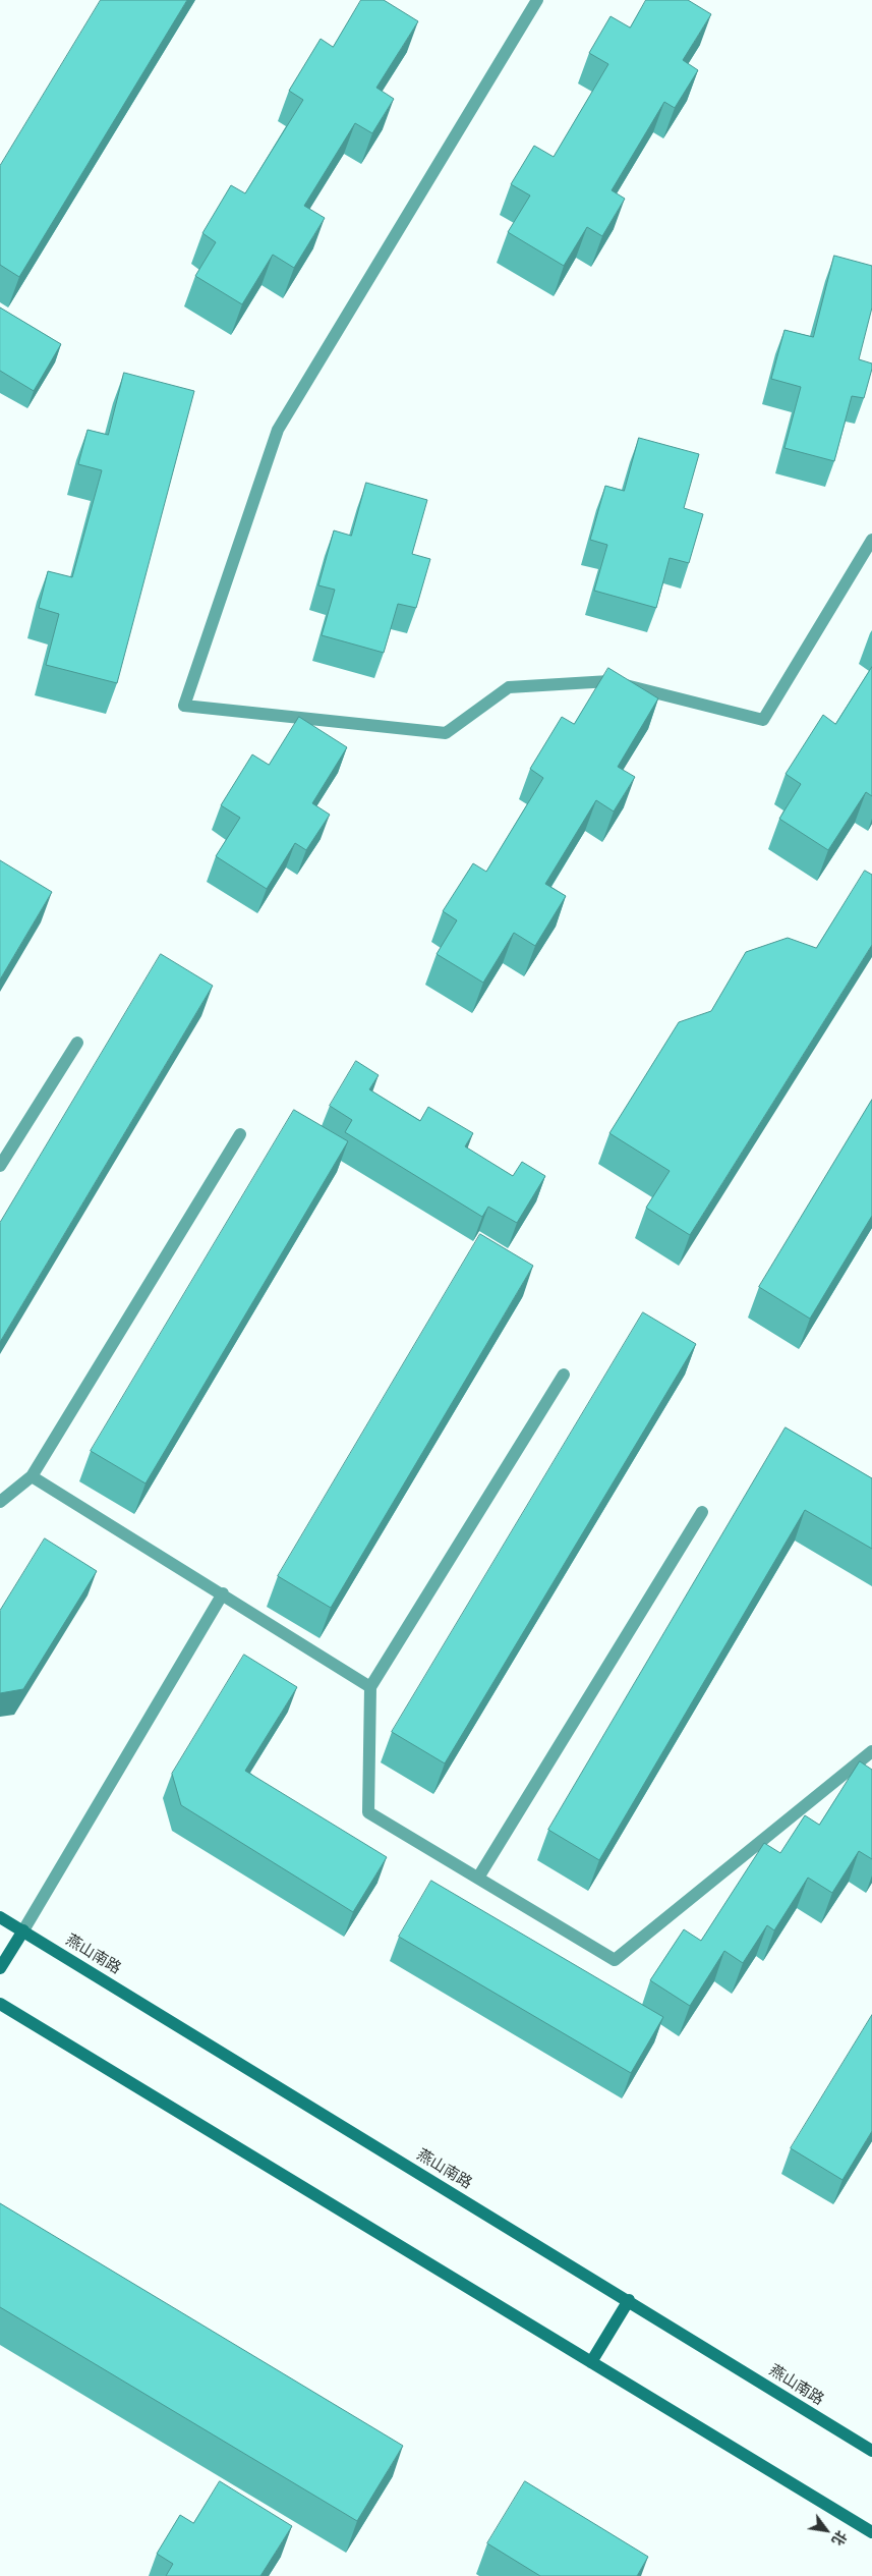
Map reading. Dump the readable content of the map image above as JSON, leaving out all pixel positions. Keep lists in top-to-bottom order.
{
  "streets": {
    "main road": ["燕山南路"]
  },
  "north": "bottom right"
}
